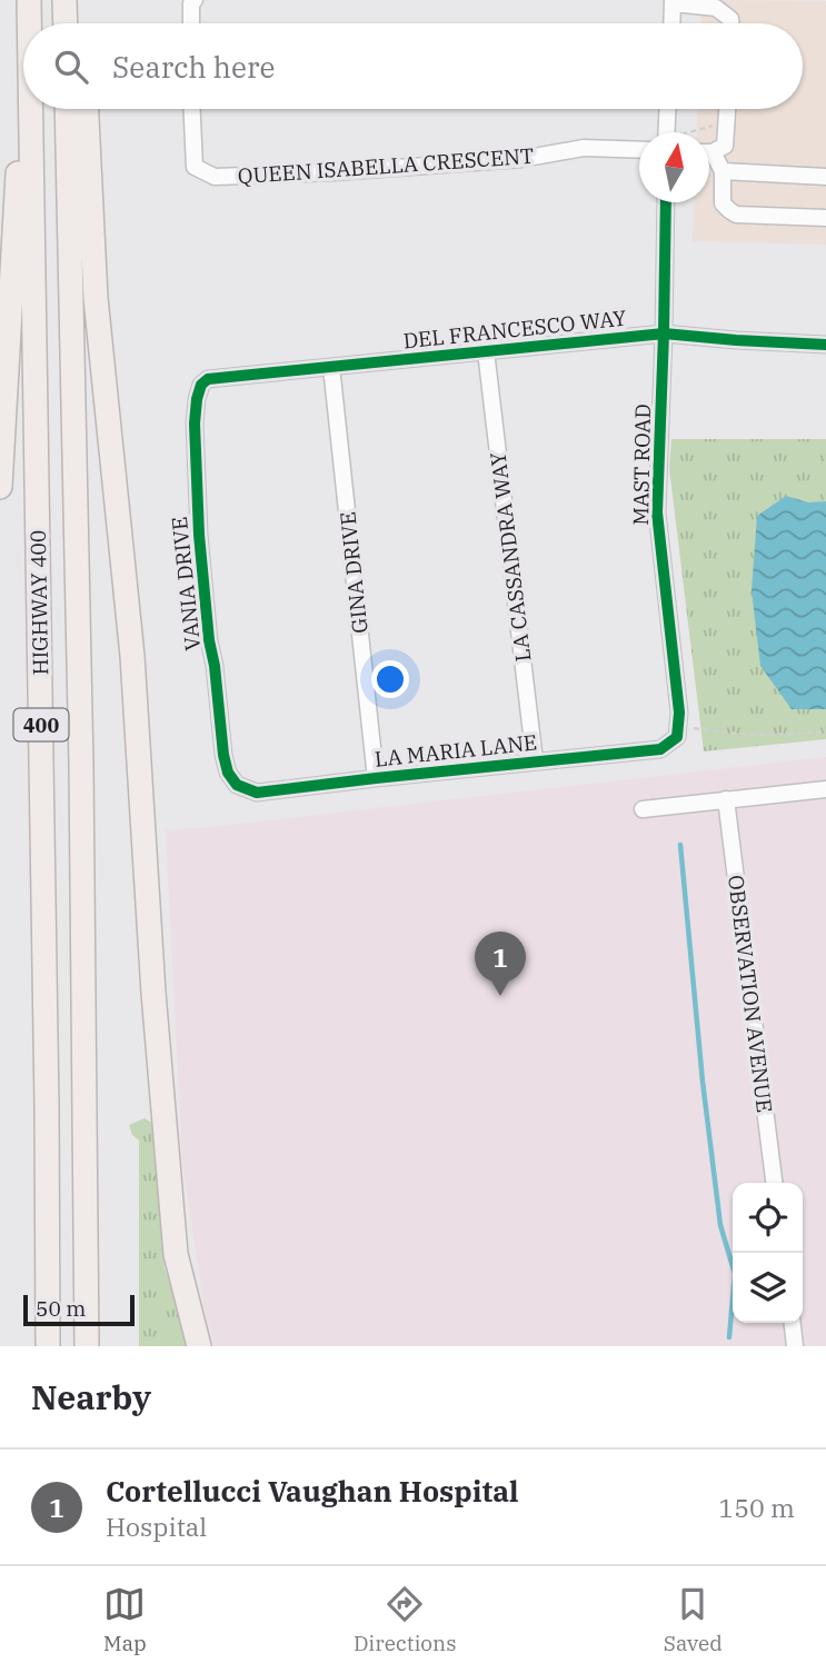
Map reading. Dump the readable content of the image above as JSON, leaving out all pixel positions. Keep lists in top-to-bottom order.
{
  "streets": {
    "highway": ["HIGHWAY 400", "400"],
    "street": [
      "QUEEN ISABELLA CRESCENT",
      "DEL FRANCESCO WAY",
      "MAST ROAD",
      "LA CASSANDRA WAY",
      "GINA DRIVE",
      "VANIA DRIVE",
      "LA MARIA LANE",
      "OBSERVATION AVENUE"
    ]
  },
  "crossings": [
    ["DEL FRANCESCO WAY", "MAST ROAD"],
    ["DEL FRANCESCO WAY", "LA CASSANDRA WAY"],
    ["DEL FRANCESCO WAY", "GINA DRIVE"],
    ["DEL FRANCESCO WAY", "VANIA DRIVE"],
    ["MAST ROAD", "LA MARIA LANE"],
    ["LA CASSANDRA WAY", "LA MARIA LANE"],
    ["GINA DRIVE", "LA MARIA LANE"],
    ["VANIA DRIVE", "LA MARIA LANE"]
  ],
  "scale_bar": "50 m",
  "north": "top",
  "page": {
    "search": "Search here",
    "pins": "1",
    "scale": "50 m",
    "heading": "Nearby",
    "list": [
      {
        "mark": "1",
        "name": "Cortellucci Vaughan Hospital",
        "note": "Hospital",
        "value": "150 m"
      }
    ],
    "nav": ["Map", "Directions", "Saved"]
  }
}
